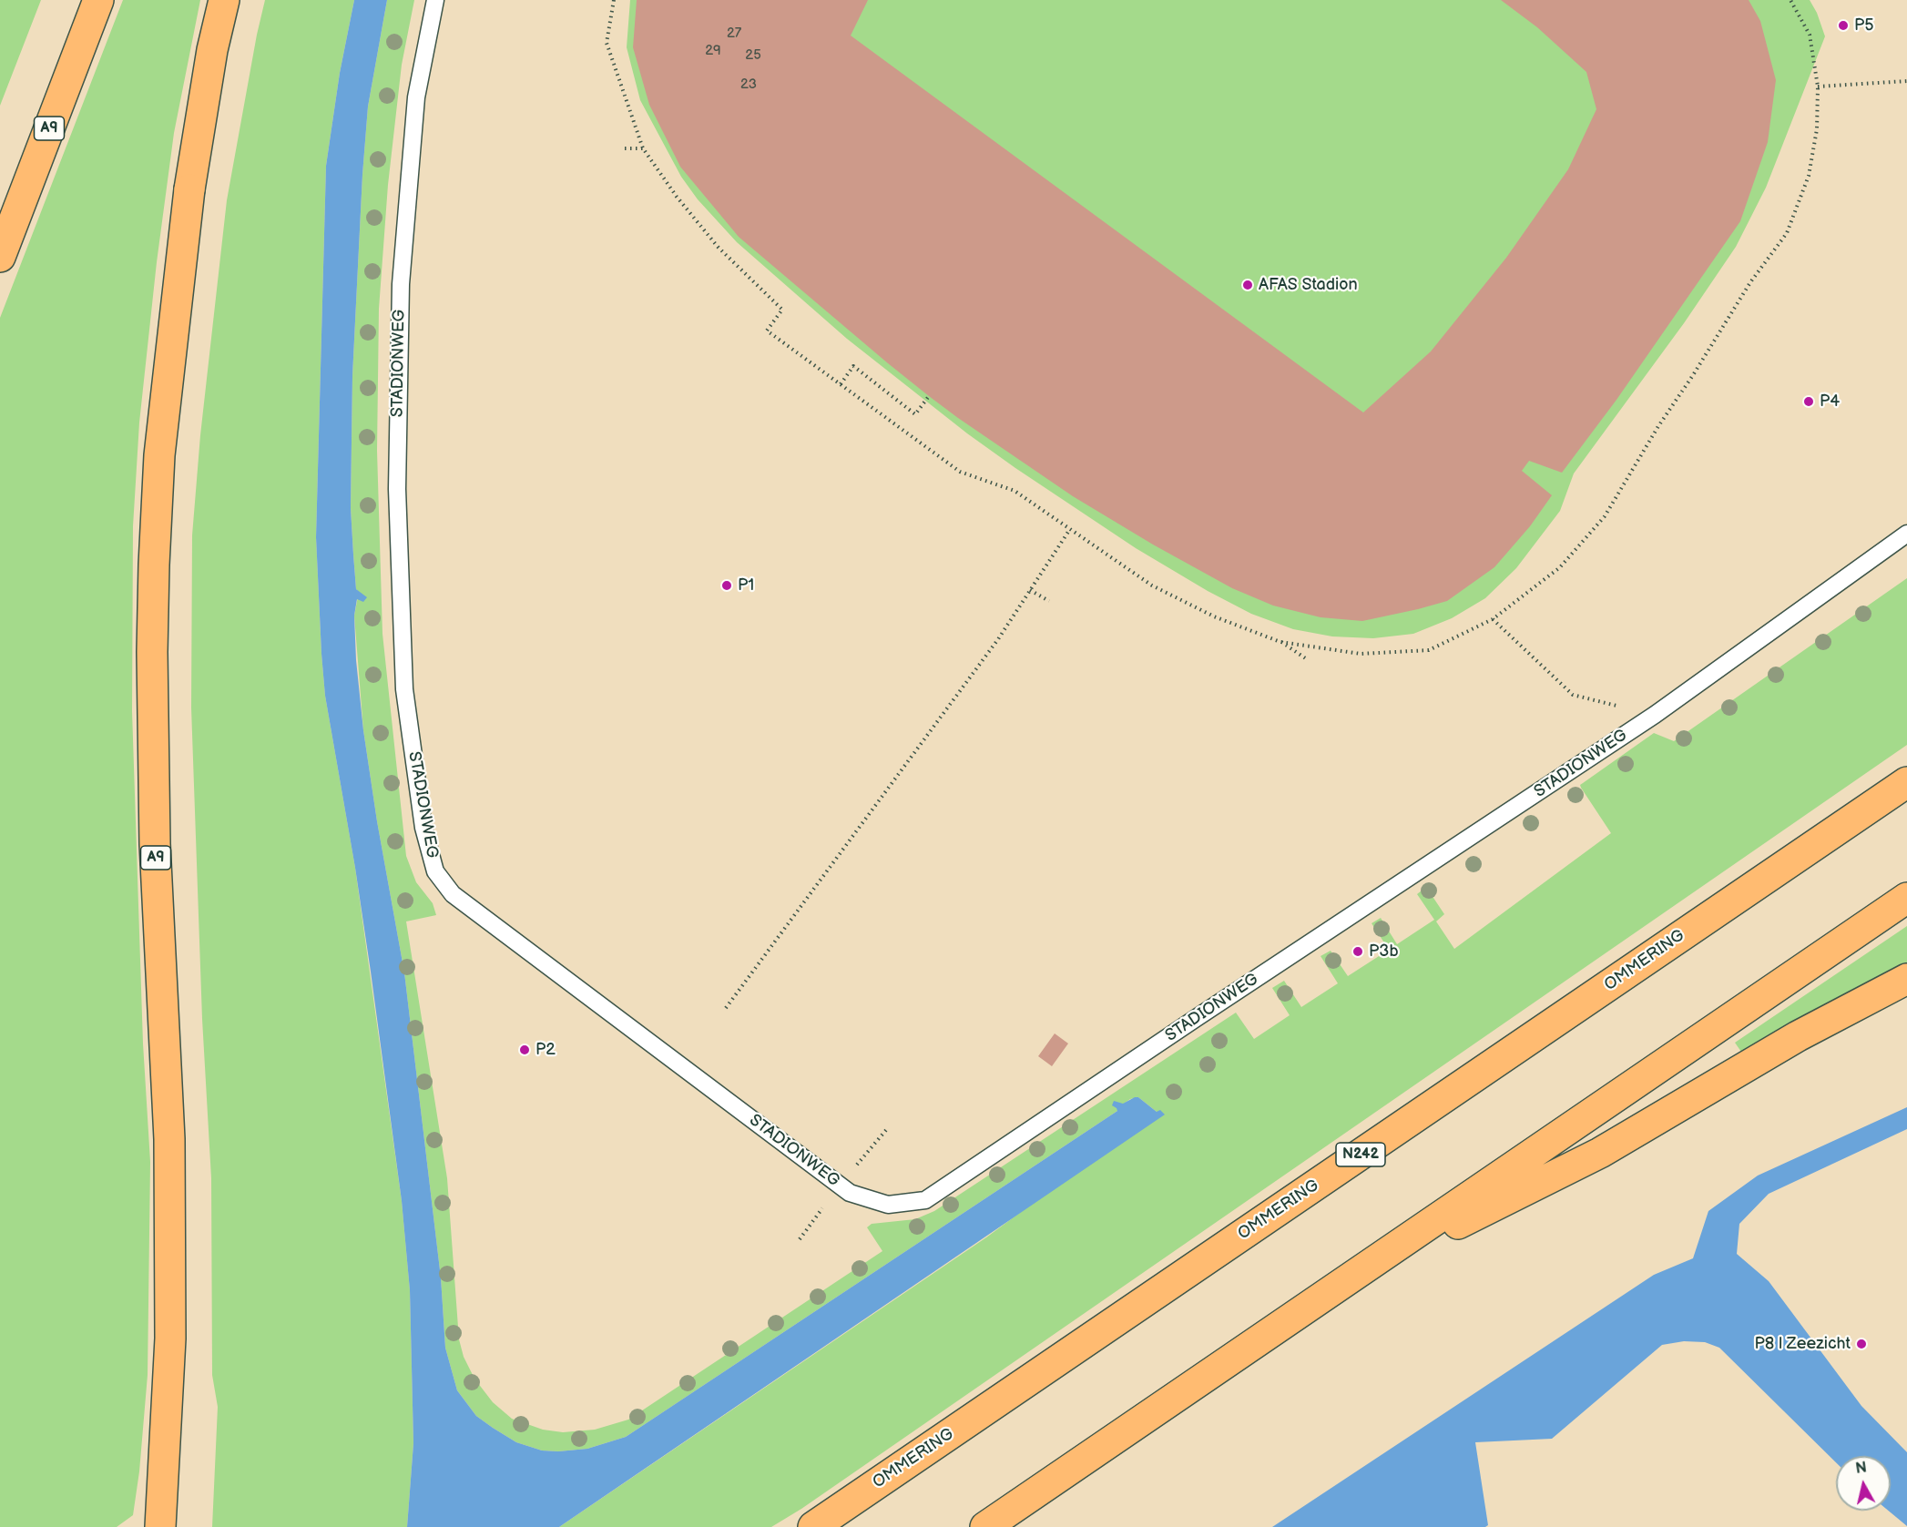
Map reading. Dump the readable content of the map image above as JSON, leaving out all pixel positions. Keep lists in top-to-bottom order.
{
  "streets": {
    "highway": ["A9", "OMMERING", "N242"],
    "lane": ["STADIONWEG"]
  },
  "places": [
    "P5",
    "AFAS Stadion",
    "P4",
    "P1",
    "P3b",
    "P2",
    "P8 | Zeezicht"
  ],
  "house_numbers": [
    "27",
    "29",
    "25",
    "23"
  ],
  "north": "top"
}
